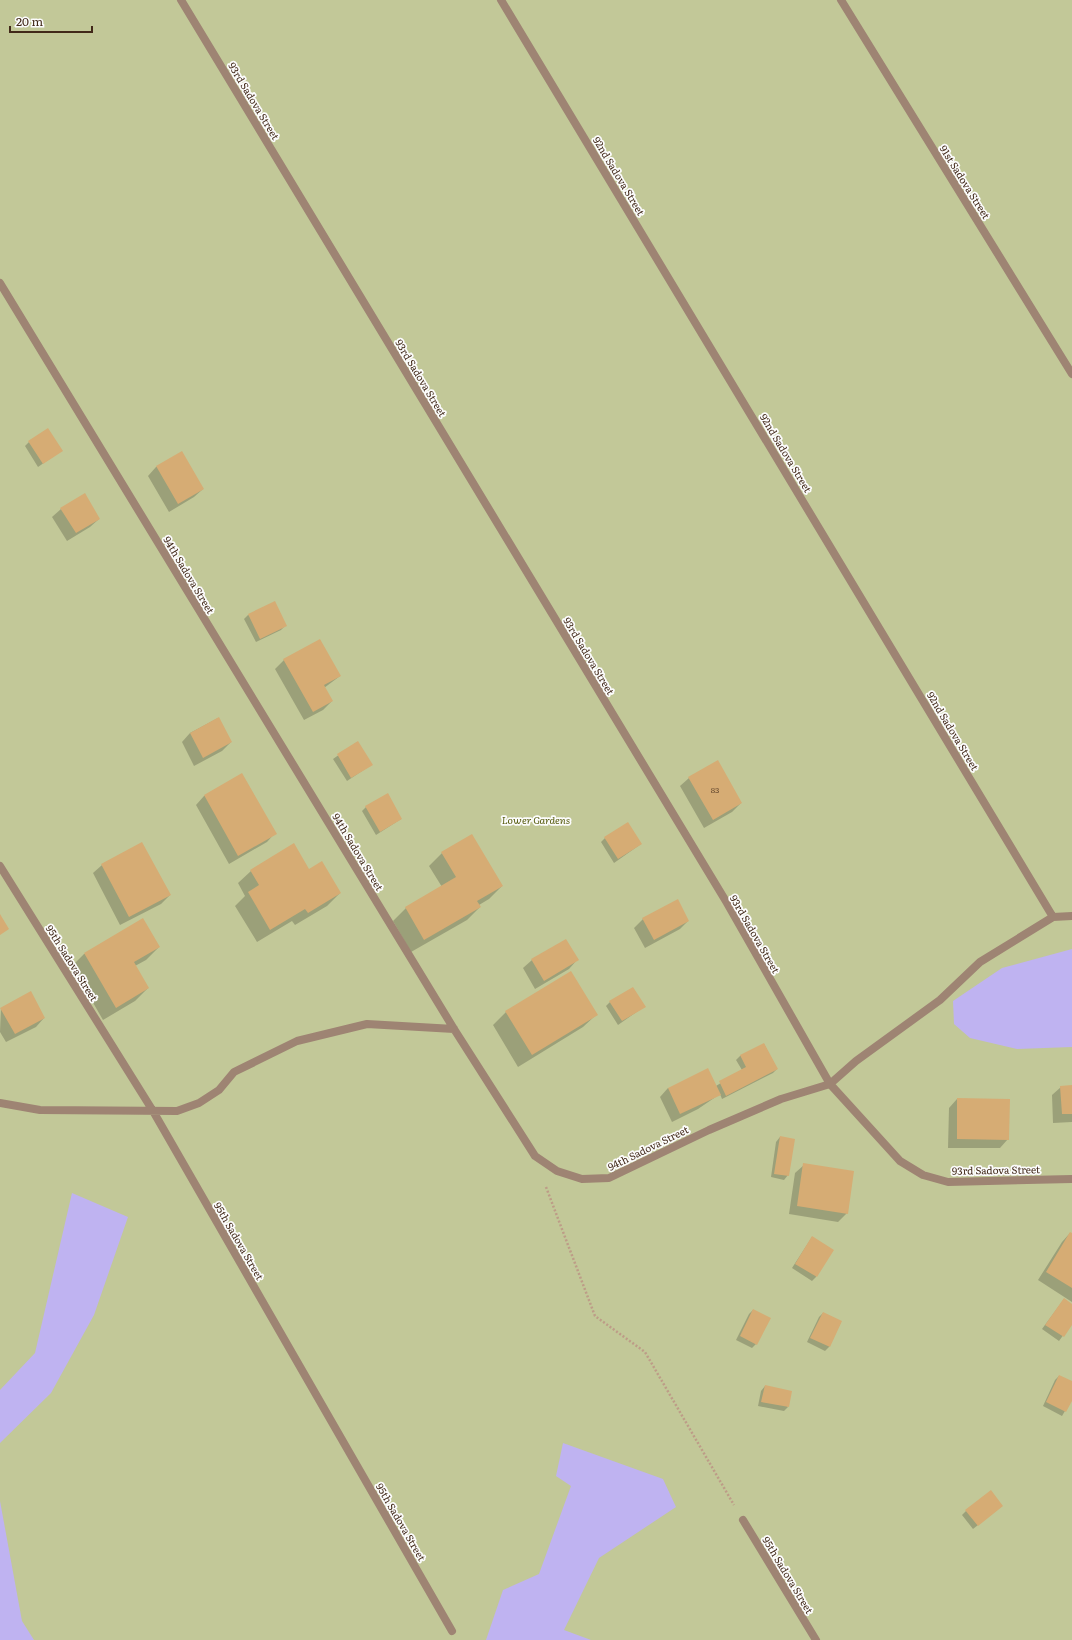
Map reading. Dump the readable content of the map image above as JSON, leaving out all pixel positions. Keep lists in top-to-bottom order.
{
  "streets": {
    "street": [
      "93rd Sadova Street",
      "92nd Sadova Street",
      "91st Sadova Street",
      "94th Sadova Street",
      "95th Sadova Street"
    ]
  },
  "crossings": [
    ["93rd Sadova Street", "94th Sadova Street"]
  ],
  "parks": ["Lower Gardens"],
  "house_numbers": ["83"],
  "scale_bar": "20 m"
}
